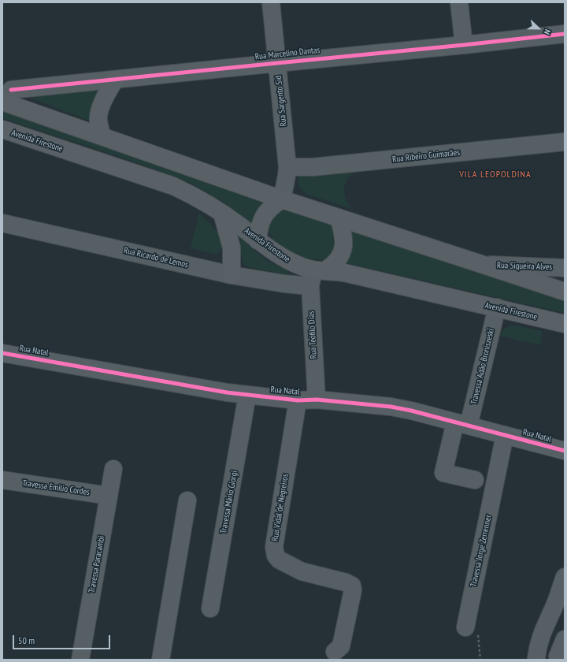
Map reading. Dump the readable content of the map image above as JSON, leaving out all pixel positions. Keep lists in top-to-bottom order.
{
  "streets": {
    "main road": ["Avenida Firestone"],
    "street": [
      "Rua Marcelino Dantas",
      "Rua Sargento Sid",
      "Rua Ribeiro Guimarães",
      "Rua Ricardo de Lemos",
      "Rua Siqueira Alves",
      "Rua Teófilo Dias",
      "Rua Natal",
      "Travessa Adão Broniszeski",
      "Travessa Emilio Cordes",
      "Travessa Mário Giorgi",
      "Rua Vidal de Negreiros",
      "Travessa Jorge Zerrenner",
      "Travessa Paracambi"
    ]
  },
  "crossings": [
    ["Rua Marcelino Dantas", "Rua Sargento Sid"],
    ["Rua Sargento Sid", "Avenida Firestone"],
    ["Rua Sargento Sid", "Rua Ribeiro Guimarães"],
    ["Rua Sargento Sid", "Rua Ricardo de Lemos"],
    ["Rua Sargento Sid", "Rua Teófilo Dias"],
    ["Avenida Firestone", "Rua Ricardo de Lemos"],
    ["Avenida Firestone", "Rua Teófilo Dias"],
    ["Avenida Firestone", "Travessa Adão Broniszeski"],
    ["Rua Ricardo de Lemos", "Rua Teófilo Dias"],
    ["Rua Teófilo Dias", "Rua Natal"],
    ["Rua Natal", "Travessa Adão Broniszeski"],
    ["Rua Natal", "Travessa Mário Giorgi"],
    ["Rua Natal", "Rua Vidal de Negreiros"],
    ["Rua Natal", "Travessa Jorge Zerrenner"],
    ["Travessa Emilio Cordes", "Travessa Paracambi"]
  ],
  "districts": ["VILA LEOPOLDINA"],
  "scale_bar": "50 m",
  "north": "right"
}
